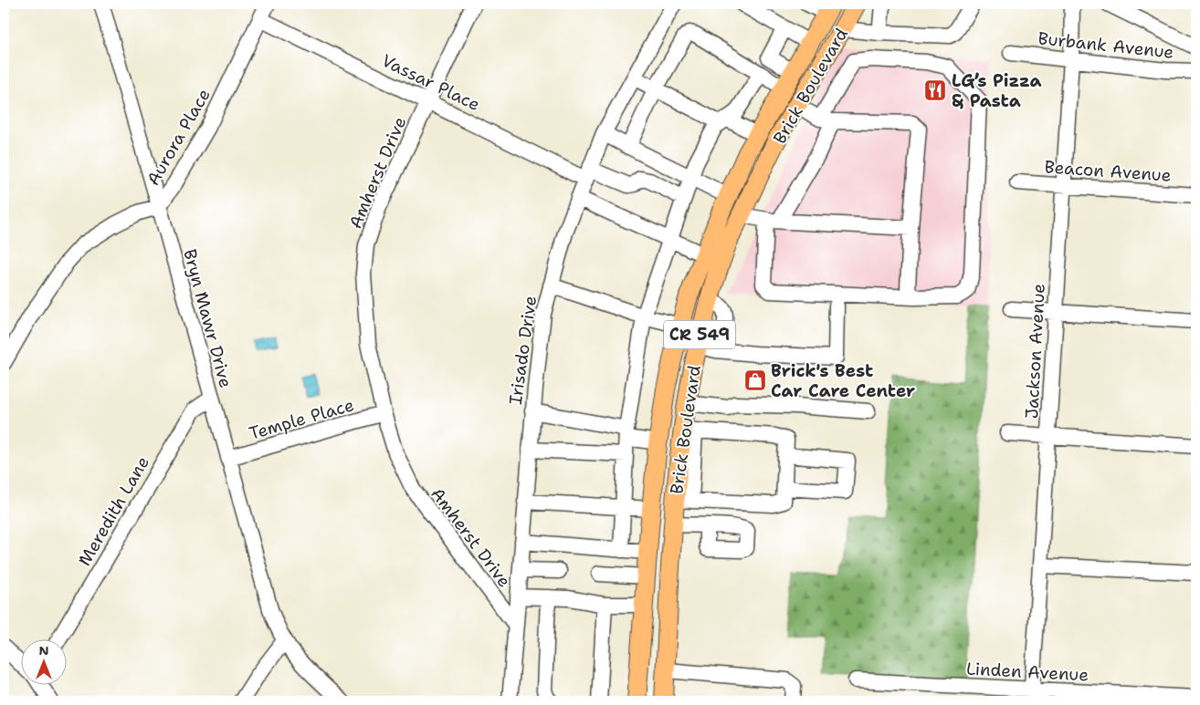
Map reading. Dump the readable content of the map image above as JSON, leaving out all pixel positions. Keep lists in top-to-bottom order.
{
  "streets": {
    "main road": ["Brick Boulevard", "CR 549"],
    "street": [
      "Burbank Avenue",
      "Vassar Place",
      "Aurora Place",
      "Beacon Avenue",
      "Amherst Drive",
      "Bryn Mawr Drive",
      "Irisado Drive",
      "Jackson Avenue",
      "Temple Place",
      "Meredith Lane",
      "Linden Avenue"
    ]
  },
  "crossings": [
    ["Burbank Avenue", "Jackson Avenue"],
    ["Vassar Place", "Aurora Place"],
    ["Vassar Place", "Amherst Drive"],
    ["Vassar Place", "Irisado Drive"],
    ["Aurora Place", "Bryn Mawr Drive"],
    ["Beacon Avenue", "Jackson Avenue"],
    ["Amherst Drive", "Irisado Drive"],
    ["Amherst Drive", "Temple Place"],
    ["Bryn Mawr Drive", "Temple Place"],
    ["Bryn Mawr Drive", "Meredith Lane"],
    ["Jackson Avenue", "Linden Avenue"]
  ],
  "places": {
    "restaurant": ["LG’s Pizza & Pasta"],
    "shop": ["Brick's Best Car Care Center"]
  },
  "north": "top"
}
